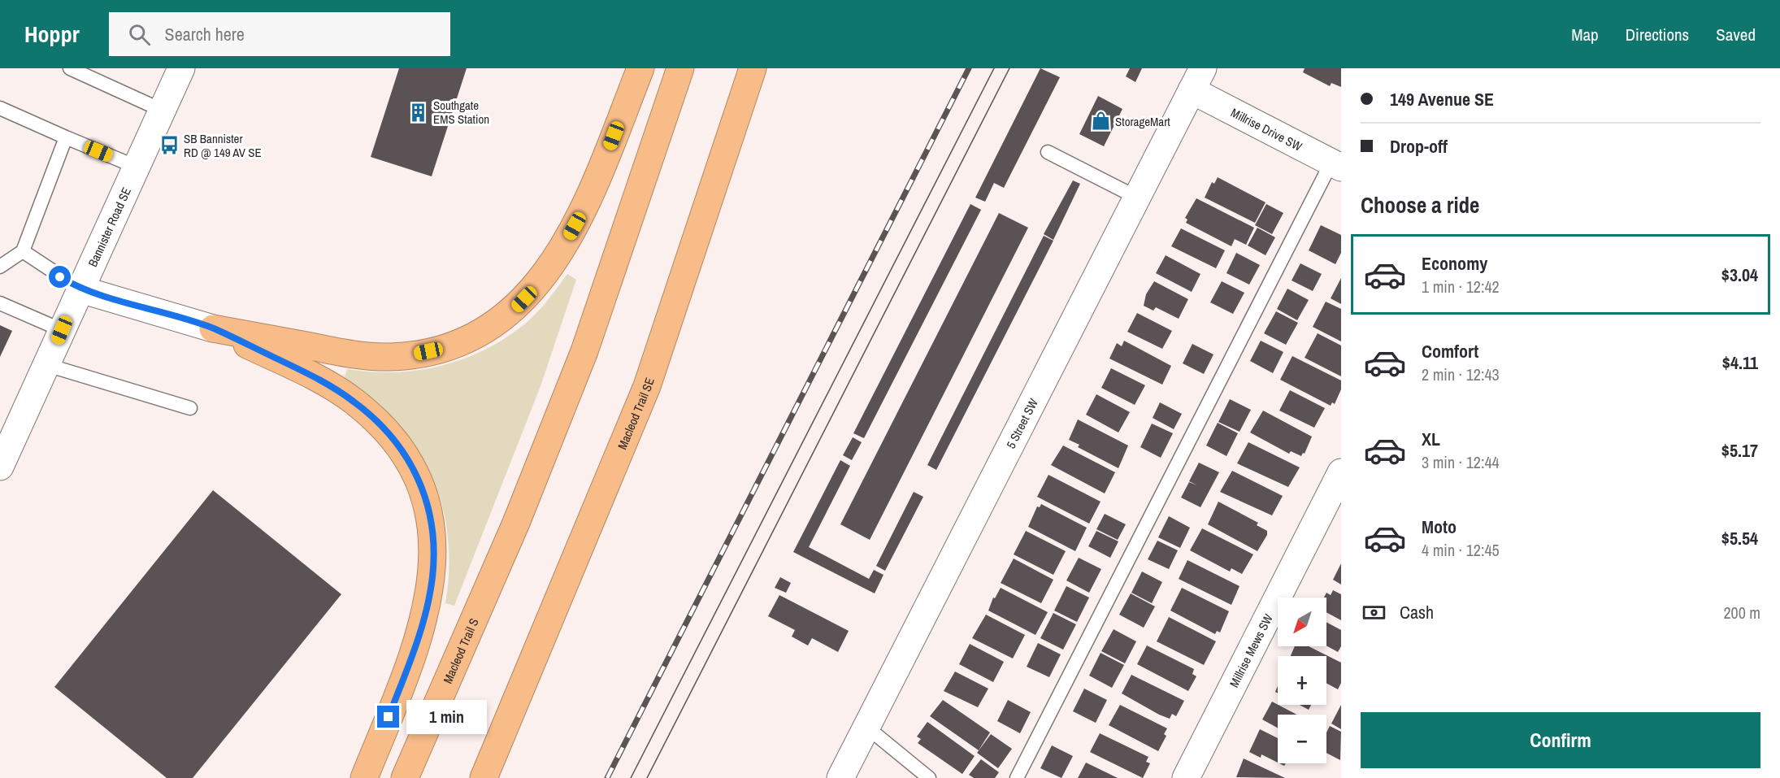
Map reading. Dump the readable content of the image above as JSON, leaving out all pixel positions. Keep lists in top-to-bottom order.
{
  "streets": {
    "highway": ["Macleod Trail SE", "Macleod Trail S"],
    "street": [
      "Millrise Drive SW",
      "Bannister Road SE",
      "5 Street SW",
      "Millrise Mews SW"
    ]
  },
  "crossings": [
    ["Millrise Drive SW", "5 Street SW"]
  ],
  "places": {
    "building": ["Southgate EMS Station"],
    "shop": ["StorageMart"],
    "bus stop": ["SB Bannister RD @ 149 AV SE"]
  },
  "north": "bottom left",
  "page": {
    "header": "Hoppr",
    "search": "Search here",
    "nav": ["Map", "Directions", "Saved"],
    "banner": ["149 Avenue SE", "Drop-off"],
    "heading": "Choose a ride",
    "list": [
      {
        "name": "Economy",
        "note": "1 min · 12:42",
        "value": "$3.04"
      },
      {
        "name": "Comfort",
        "note": "2 min · 12:43",
        "value": "$4.11"
      },
      {
        "name": "XL",
        "note": "3 min · 12:44",
        "value": "$5.17"
      },
      {
        "name": "Moto",
        "note": "4 min · 12:45",
        "value": "$5.54"
      }
    ],
    "pay": ["Cash", "200 m"],
    "map_buttons": ["+", "−"],
    "bubble": "1 min",
    "buttons": "Confirm"
  }
}
